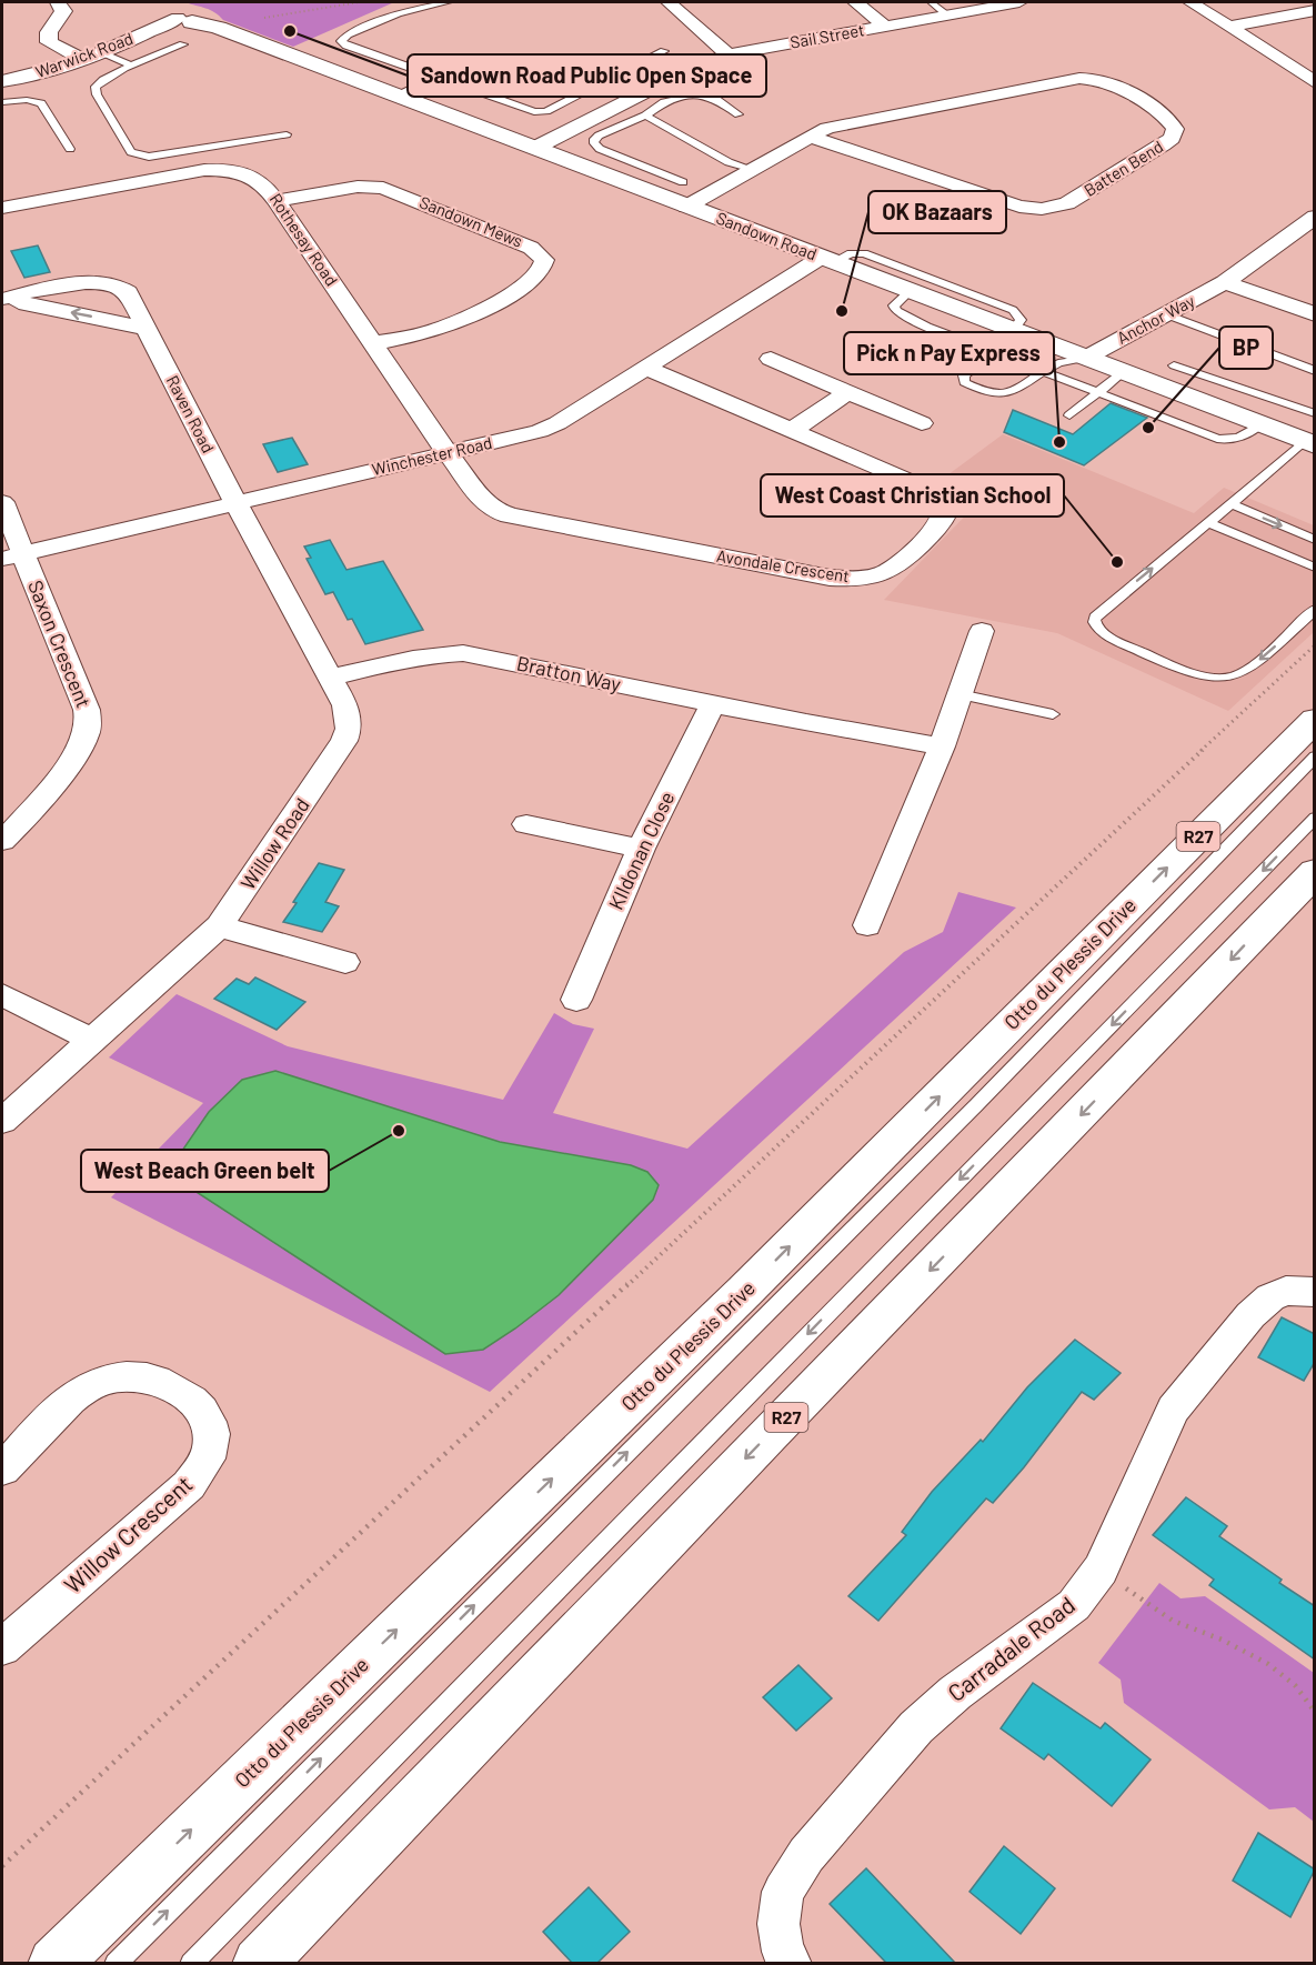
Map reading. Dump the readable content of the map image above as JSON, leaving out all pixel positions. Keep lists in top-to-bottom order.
{
  "streets": {
    "main road": ["Sandown Road", "R27", "Otto du Plessis Drive"],
    "street": [
      "Sail Street",
      "Warwick Road",
      "Batten Bend",
      "Sandown Mews",
      "Rothesay Road",
      "Anchor Way",
      "Raven Road",
      "Winchester Road",
      "Avondale Crescent",
      "Saxon Crescent",
      "Bratton Way",
      "Willow Road",
      "KIldonan Close",
      "Willow Crescent",
      "Carradale Road"
    ]
  },
  "crossings": [
    ["Sail Street", "Sandown Road"],
    ["Warwick Road", "Sandown Road"],
    ["Batten Bend", "Sandown Road"],
    ["Sandown Mews", "Rothesay Road"],
    ["Sandown Road", "Anchor Way"],
    ["Sandown Road", "Winchester Road"],
    ["Rothesay Road", "Winchester Road"],
    ["Rothesay Road", "Avondale Crescent"],
    ["Raven Road", "Winchester Road"],
    ["Raven Road", "Willow Road"],
    ["Winchester Road", "Avondale Crescent"],
    ["Winchester Road", "Saxon Crescent"],
    ["Winchester Road", "Willow Road"],
    ["Bratton Way", "Willow Road"],
    ["Bratton Way", "KIldonan Close"]
  ],
  "places": [
    "Sandown Road Public Open Space",
    "OK Bazaars",
    "BP",
    "Pick n Pay Express",
    "West Coast Christian School",
    "West Beach Green belt"
  ]
}
